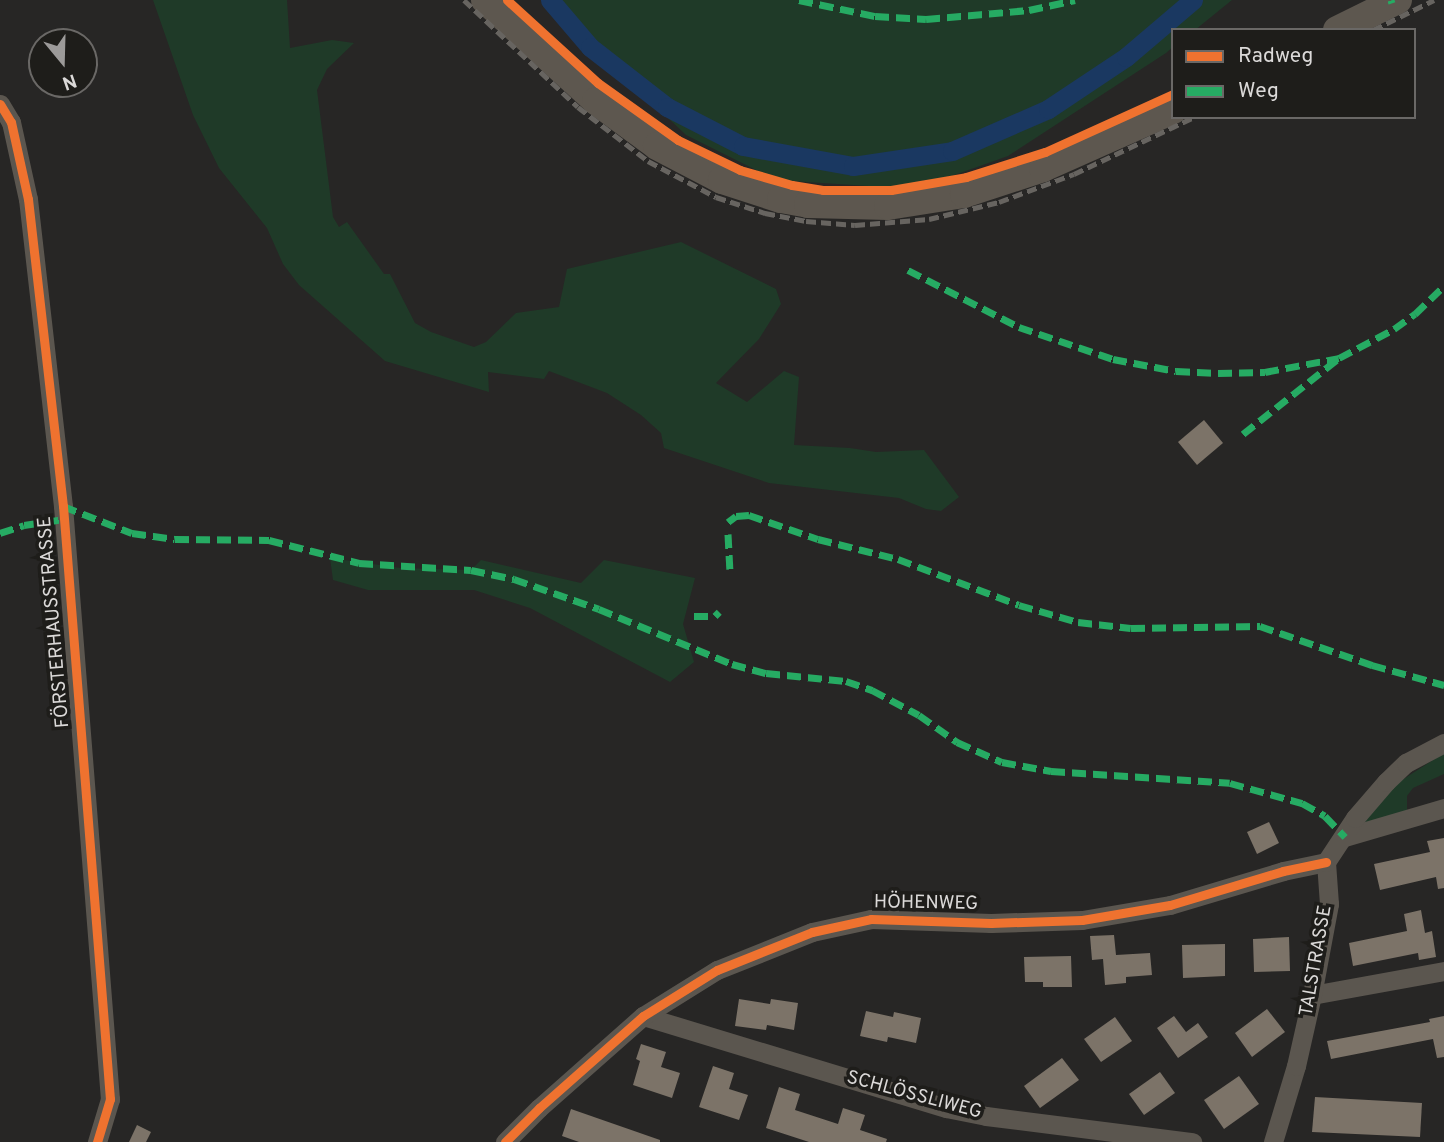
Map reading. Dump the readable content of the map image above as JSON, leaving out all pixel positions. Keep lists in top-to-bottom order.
{
  "streets": {
    "street": [
      "FÖRSTERHAUSSTRASSE",
      "HÖHENWEG",
      "TALSTRASSE",
      "SCHLÖSSLIWEG"
    ]
  },
  "crossings": [
    ["HÖHENWEG", "TALSTRASSE"],
    ["HÖHENWEG", "SCHLÖSSLIWEG"]
  ],
  "legend": ["Radweg", "Weg"],
  "north": "bottom"
}
